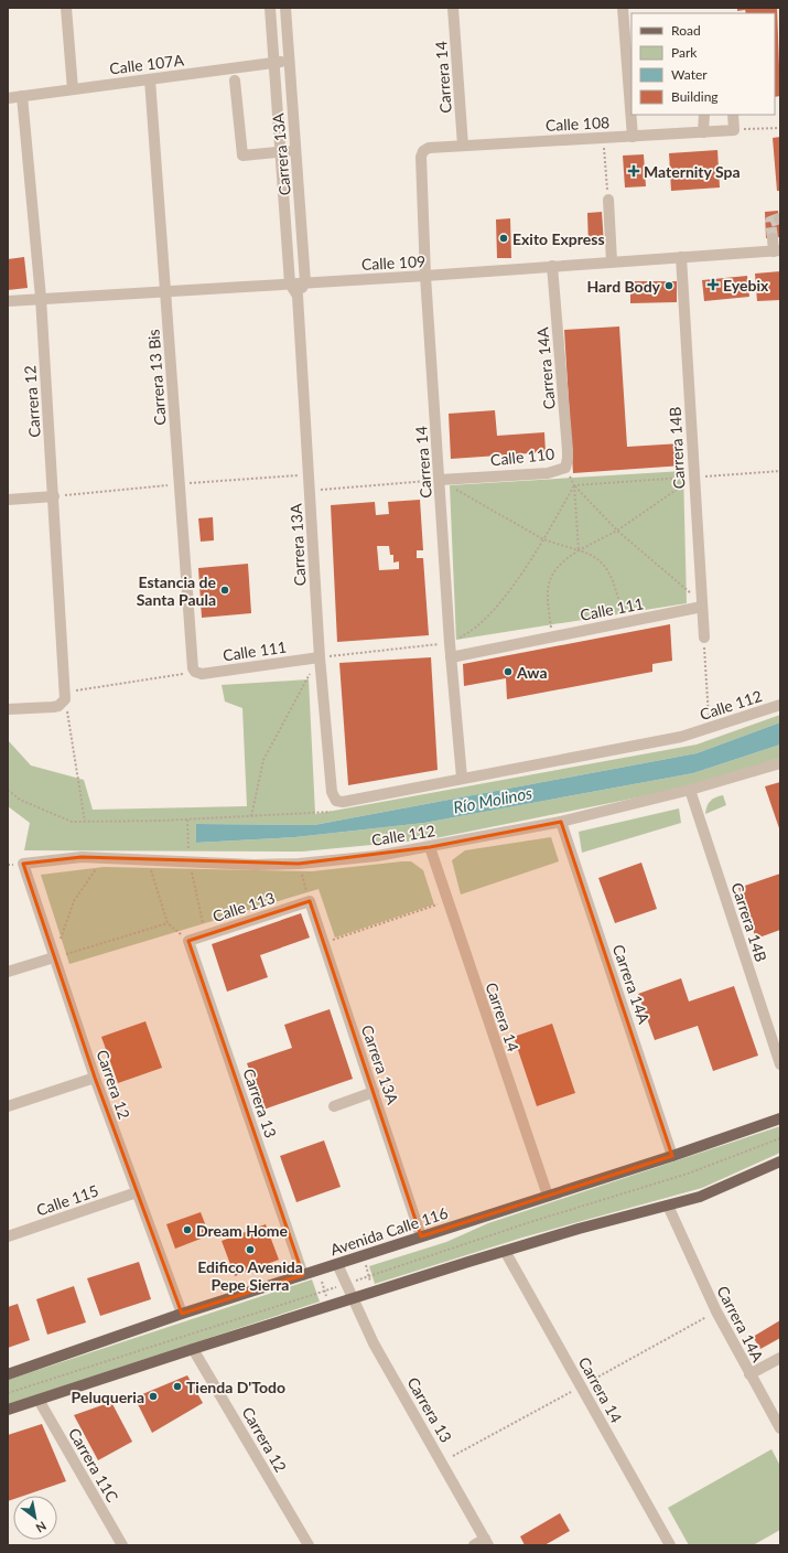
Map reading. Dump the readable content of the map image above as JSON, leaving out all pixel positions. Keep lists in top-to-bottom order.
{
  "streets": {
    "main road": ["Avenida Calle 116"],
    "street": [
      "Calle 107A",
      "Carrera 14",
      "Calle 108",
      "Carrera 13A",
      "Calle 109",
      "Carrera 14A",
      "Carrera 13 Bis",
      "Carrera 12",
      "Carrera 14B",
      "Calle 110",
      "Calle 111",
      "Calle 112",
      "Calle 113",
      "Carrera 13",
      "Calle 115",
      "Carrera 11C"
    ]
  },
  "crossings": [
    ["Calle 107A", "Carrera 13A"],
    ["Calle 107A", "Carrera 13 Bis"],
    ["Calle 107A", "Carrera 12"],
    ["Carrera 14", "Calle 108"],
    ["Carrera 14", "Calle 109"],
    ["Carrera 14", "Calle 110"],
    ["Carrera 14", "Calle 111"],
    ["Carrera 14", "Calle 112"],
    ["Carrera 14", "Avenida Calle 116"],
    ["Carrera 13A", "Calle 109"],
    ["Carrera 13A", "Calle 111"],
    ["Carrera 13A", "Calle 112"],
    ["Carrera 13A", "Calle 113"],
    ["Carrera 13A", "Avenida Calle 116"],
    ["Calle 109", "Carrera 14A"],
    ["Calle 109", "Carrera 13 Bis"],
    ["Calle 109", "Carrera 12"],
    ["Calle 109", "Carrera 14B"],
    ["Carrera 14A", "Calle 110"],
    ["Carrera 14A", "Calle 112"],
    ["Carrera 14A", "Avenida Calle 116"],
    ["Carrera 13 Bis", "Calle 111"],
    ["Carrera 12", "Calle 112"],
    ["Carrera 12", "Calle 115"],
    ["Carrera 12", "Avenida Calle 116"],
    ["Carrera 14B", "Calle 111"],
    ["Carrera 14B", "Calle 112"],
    ["Calle 113", "Carrera 13"],
    ["Carrera 13", "Avenida Calle 116"]
  ],
  "water": ["Río Molinos"],
  "places": {
    "health": ["Maternity Spa", "Eyebix"],
    "other": [
      "Exito Express",
      "Hard Body",
      "Estancia de Santa Paula",
      "Awa",
      "Dream Home",
      "Edifico Avenida Pepe Sierra",
      "Tienda D'Todo",
      "Peluqueria"
    ]
  },
  "legend": [
    "Road",
    "Park",
    "Water",
    "Building"
  ],
  "north": "bottom right"
}
